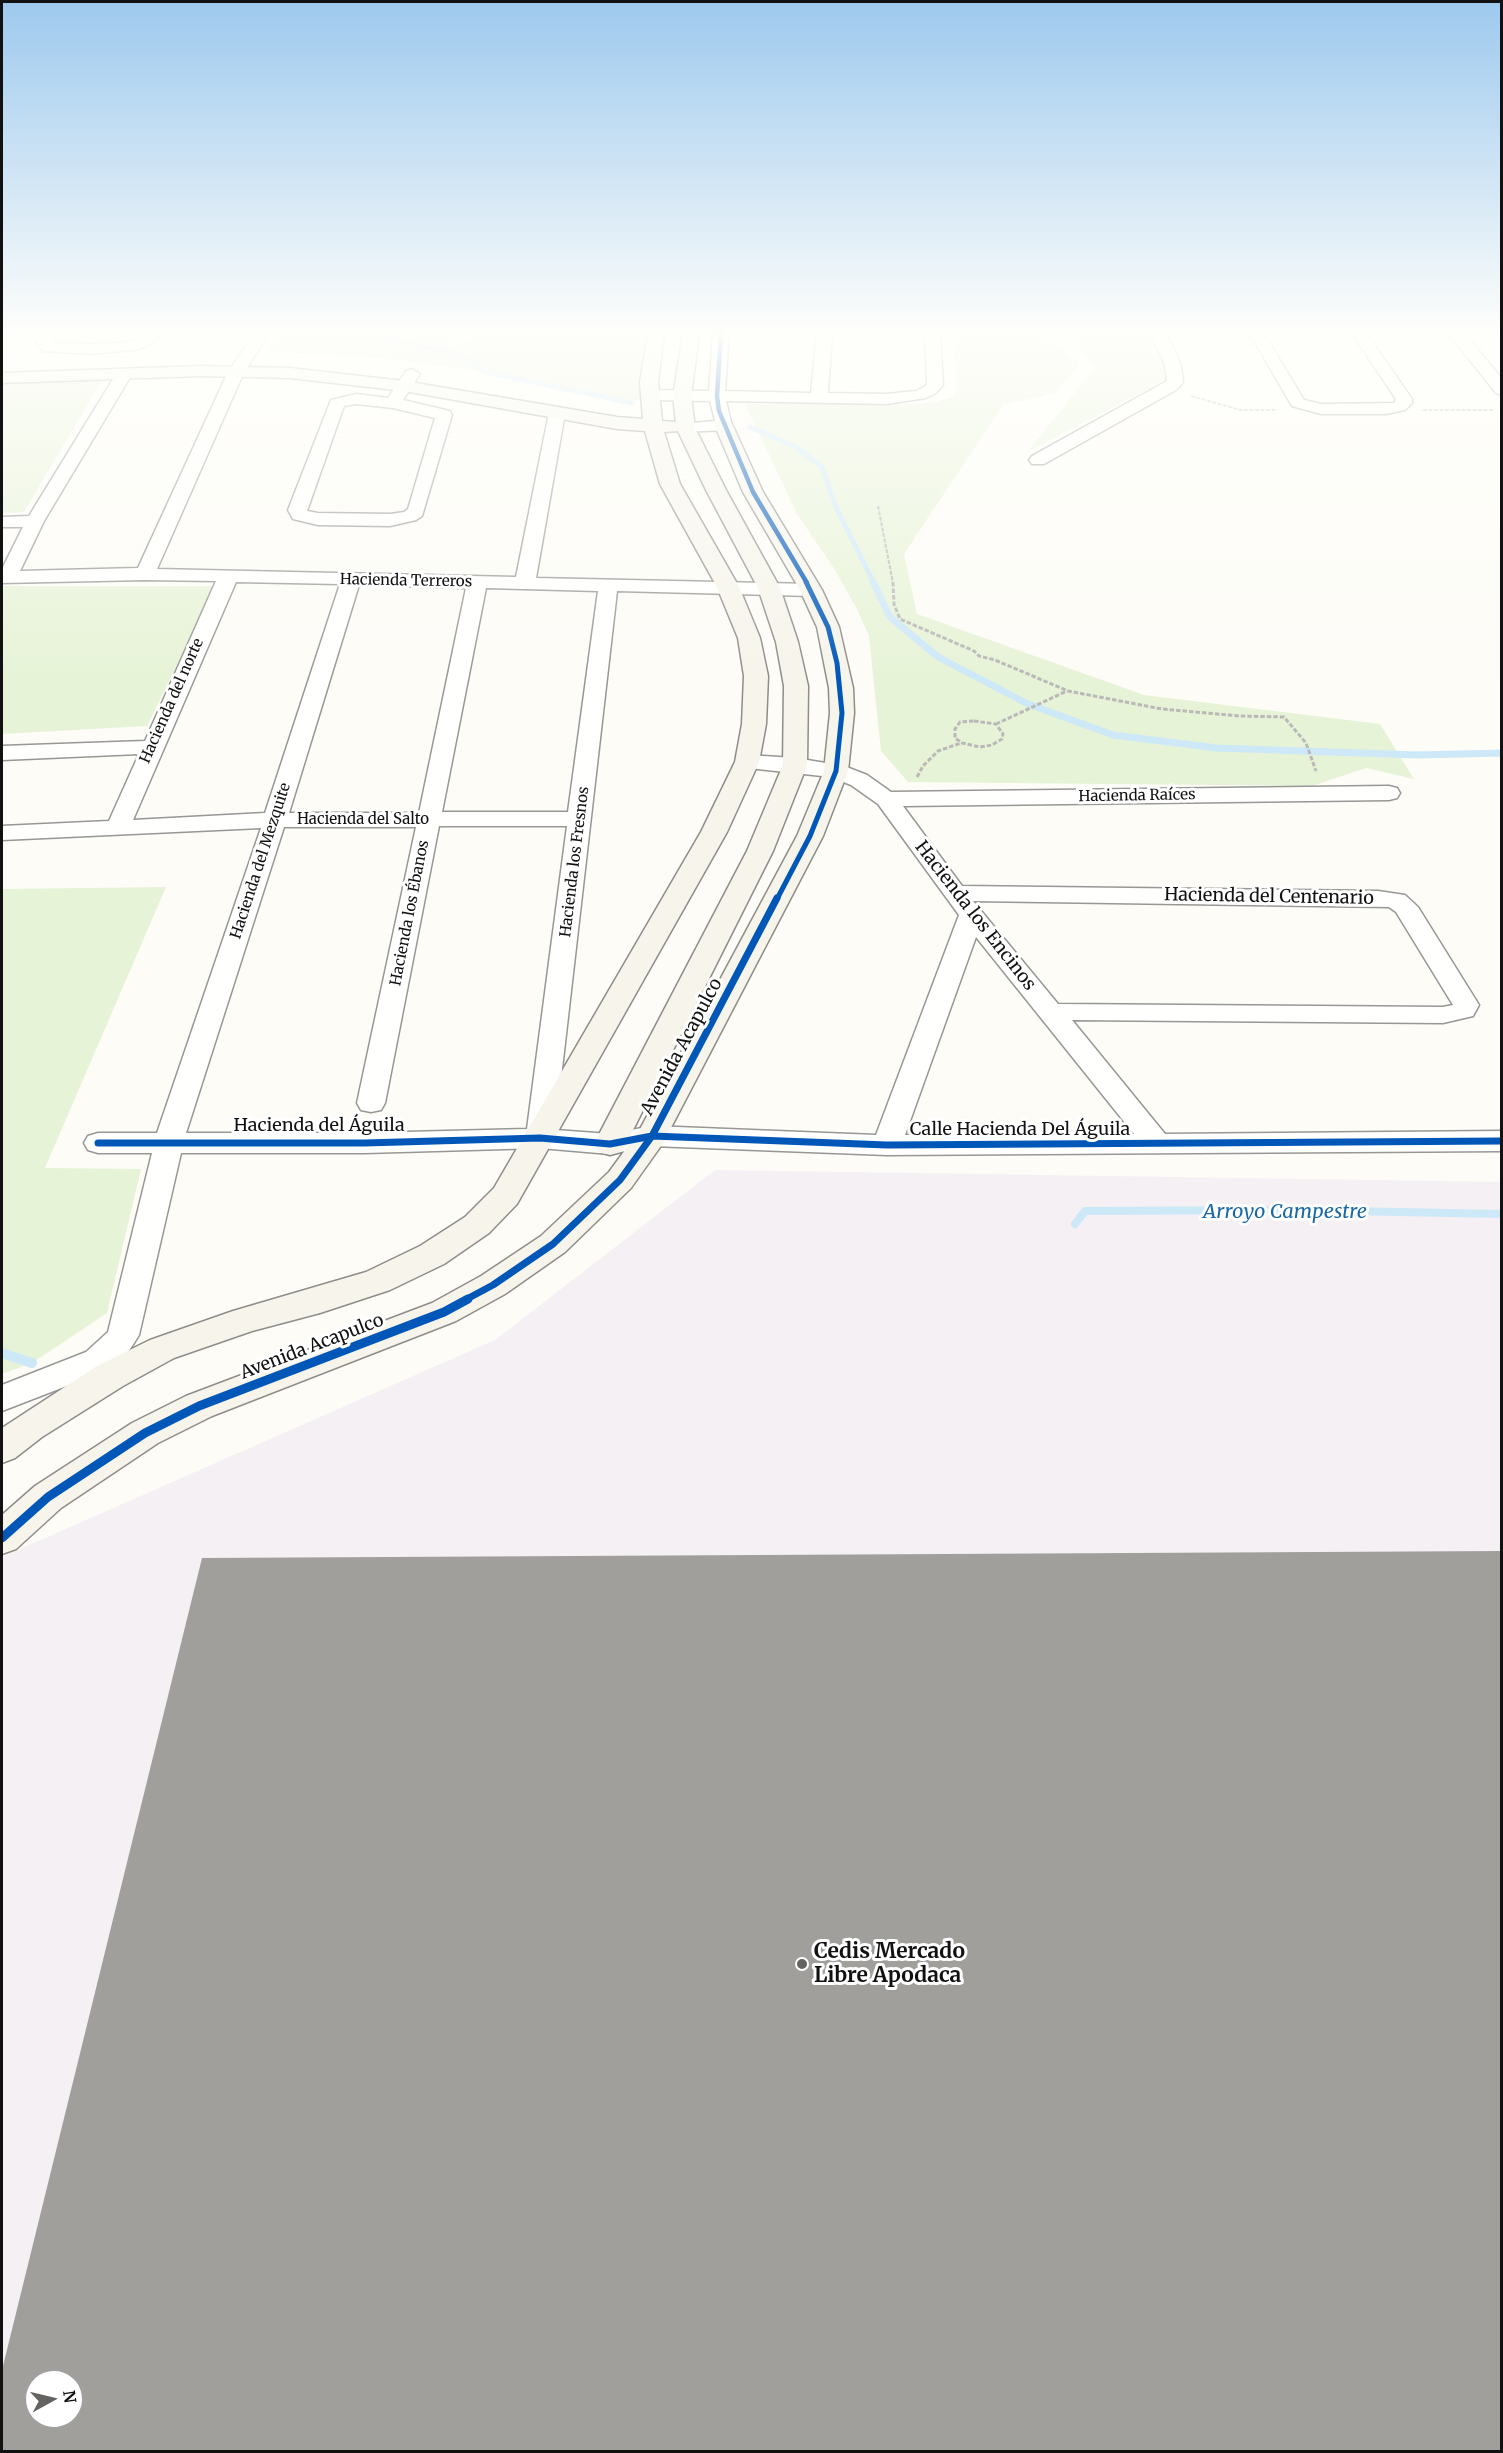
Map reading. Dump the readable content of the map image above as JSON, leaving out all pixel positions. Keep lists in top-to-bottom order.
{
  "streets": {
    "street": [
      "Hacienda Terreros",
      "Hacienda del norte",
      "Hacienda Raíces",
      "Hacienda del Salto",
      "Hacienda del Mezquite",
      "Hacienda los Fresnos",
      "Hacienda del Centenario",
      "Hacienda los Ébanos",
      "Hacienda los Encinos",
      "Avenida Acapulco",
      "Hacienda del Águila",
      "Calle Hacienda Del Águila"
    ]
  },
  "crossings": [
    ["Hacienda Terreros", "Hacienda del norte"],
    ["Hacienda Terreros", "Hacienda del Mezquite"],
    ["Hacienda Terreros", "Hacienda los Fresnos"],
    ["Hacienda Terreros", "Hacienda los Ébanos"],
    ["Hacienda Terreros", "Avenida Acapulco"],
    ["Hacienda del norte", "Hacienda del Salto"],
    ["Hacienda Raíces", "Hacienda los Encinos"],
    ["Hacienda del Salto", "Hacienda del Mezquite"],
    ["Hacienda del Salto", "Hacienda los Fresnos"],
    ["Hacienda del Salto", "Hacienda los Ébanos"],
    ["Hacienda del Mezquite", "Hacienda del Águila"],
    ["Hacienda los Fresnos", "Hacienda del Águila"],
    ["Hacienda los Fresnos", "Calle Hacienda Del Águila"],
    ["Hacienda del Centenario", "Hacienda los Encinos"],
    ["Hacienda los Encinos", "Avenida Acapulco"],
    ["Hacienda los Encinos", "Calle Hacienda Del Águila"],
    ["Avenida Acapulco", "Calle Hacienda Del Águila"],
    ["Hacienda del Águila", "Calle Hacienda Del Águila"]
  ],
  "water": ["Arroyo Campestre"],
  "places": ["Cedis Mercado Libre Apodaca"],
  "north": "right"
}
